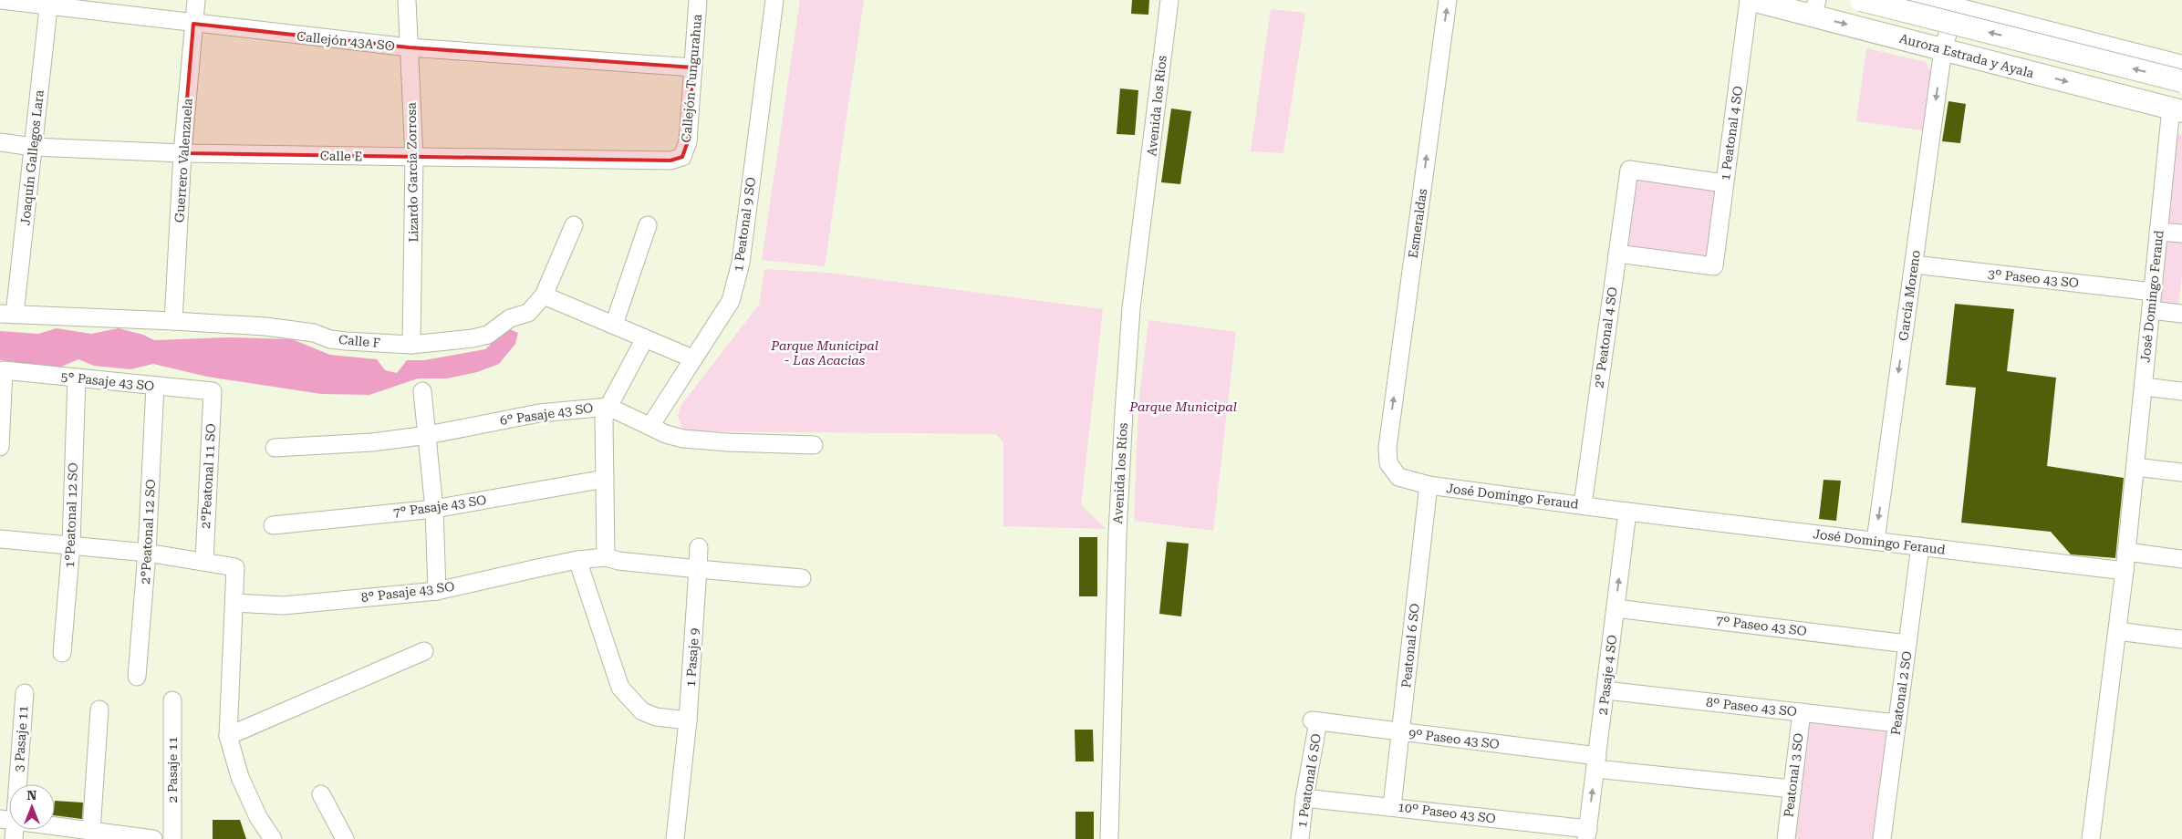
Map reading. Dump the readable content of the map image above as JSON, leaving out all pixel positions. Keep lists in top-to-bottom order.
{
  "streets": {
    "main road": ["Aurora Estrada y Ayala"],
    "street": [
      "Callejón 43A SO",
      "Callejón Tungurahua",
      "Avenida los Ríos",
      "1 Peatonal 4 SO",
      "Calle E",
      "Joaquín Gallegos Lara",
      "Guerrero Valenzuela",
      "Lizardo García Zorrosa",
      "Esmeraldas",
      "1 Peatonal 9 SO",
      "3º Paseo 43 SO",
      "García Moreno",
      "José Domingo Feraud",
      "2º Peatonal 4 SO",
      "Calle F",
      "5° Pasaje 43 SO",
      "6° Pasaje 43 SO",
      "2°Peatonal 11 SO",
      "7° Pasaje 43 SO",
      "1°Peatonal 12 SO",
      "2°Peatonal 12 SO",
      "8° Pasaje 43 SO",
      "7º Paseo 43 SO",
      "Peatonal 6 SO",
      "1 Pasaje 9",
      "2 Pasaje 4 SO",
      "Peatonal 2 SO",
      "8º Paseo 43 SO",
      "3 Pasaje 11",
      "9º Paseo 43 SO",
      "2 Pasaje 11",
      "Peatonal 3 SO",
      "1 Peatonal 6 SO",
      "10º Paseo 43 SO"
    ]
  },
  "crossings": [
    ["Callejón 43A SO", "Callejón Tungurahua"],
    ["Callejón 43A SO", "Joaquín Gallegos Lara"],
    ["Callejón 43A SO", "Guerrero Valenzuela"],
    ["Callejón 43A SO", "Lizardo García Zorrosa"],
    ["Aurora Estrada y Ayala", "1 Peatonal 4 SO"],
    ["Aurora Estrada y Ayala", "García Moreno"],
    ["Aurora Estrada y Ayala", "José Domingo Feraud"],
    ["Callejón Tungurahua", "Calle E"],
    ["1 Peatonal 4 SO", "2º Peatonal 4 SO"],
    ["Calle E", "Joaquín Gallegos Lara"],
    ["Calle E", "Guerrero Valenzuela"],
    ["Calle E", "Lizardo García Zorrosa"],
    ["Joaquín Gallegos Lara", "Calle F"],
    ["Guerrero Valenzuela", "Calle F"],
    ["Lizardo García Zorrosa", "Calle F"],
    ["Esmeraldas", "José Domingo Feraud"],
    ["1 Peatonal 9 SO", "6° Pasaje 43 SO"],
    ["3º Paseo 43 SO", "García Moreno"],
    ["3º Paseo 43 SO", "José Domingo Feraud"],
    ["García Moreno", "José Domingo Feraud"],
    ["José Domingo Feraud", "2º Peatonal 4 SO"],
    ["José Domingo Feraud", "Peatonal 6 SO"],
    ["José Domingo Feraud", "2 Pasaje 4 SO"],
    ["José Domingo Feraud", "Peatonal 2 SO"],
    ["5° Pasaje 43 SO", "2°Peatonal 11 SO"],
    ["5° Pasaje 43 SO", "1°Peatonal 12 SO"],
    ["5° Pasaje 43 SO", "2°Peatonal 12 SO"],
    ["7º Paseo 43 SO", "2 Pasaje 4 SO"],
    ["7º Paseo 43 SO", "Peatonal 2 SO"],
    ["Peatonal 6 SO", "9º Paseo 43 SO"],
    ["Peatonal 6 SO", "10º Paseo 43 SO"],
    ["2 Pasaje 4 SO", "8º Paseo 43 SO"],
    ["2 Pasaje 4 SO", "9º Paseo 43 SO"],
    ["2 Pasaje 4 SO", "10º Paseo 43 SO"],
    ["Peatonal 2 SO", "8º Paseo 43 SO"],
    ["8º Paseo 43 SO", "Peatonal 3 SO"],
    ["9º Paseo 43 SO", "Peatonal 3 SO"],
    ["9º Paseo 43 SO", "1 Peatonal 6 SO"],
    ["1 Peatonal 6 SO", "10º Paseo 43 SO"]
  ],
  "one_way": ["Esmeraldas", "García Moreno", "2 Pasaje 4 SO"],
  "parks": ["Parque Municipal - Las Acacias", "Parque Municipal"],
  "north": "top"
}
